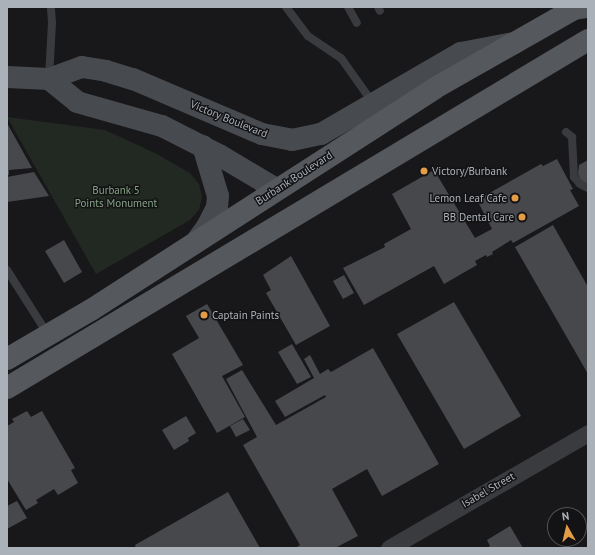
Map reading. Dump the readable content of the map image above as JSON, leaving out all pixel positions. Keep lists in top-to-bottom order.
{
  "streets": {
    "main road": ["Victory Boulevard", "Burbank Boulevard"],
    "street": ["Isabel Street"]
  },
  "crossings": [
    ["Victory Boulevard", "Burbank Boulevard"]
  ],
  "parks": ["Burbank 5 Points Monument"],
  "places": [
    "Victory/Burbank",
    "Lemon Leaf Cafe",
    "BB Dental Care",
    "Captain Paints"
  ],
  "north": "top"
}
